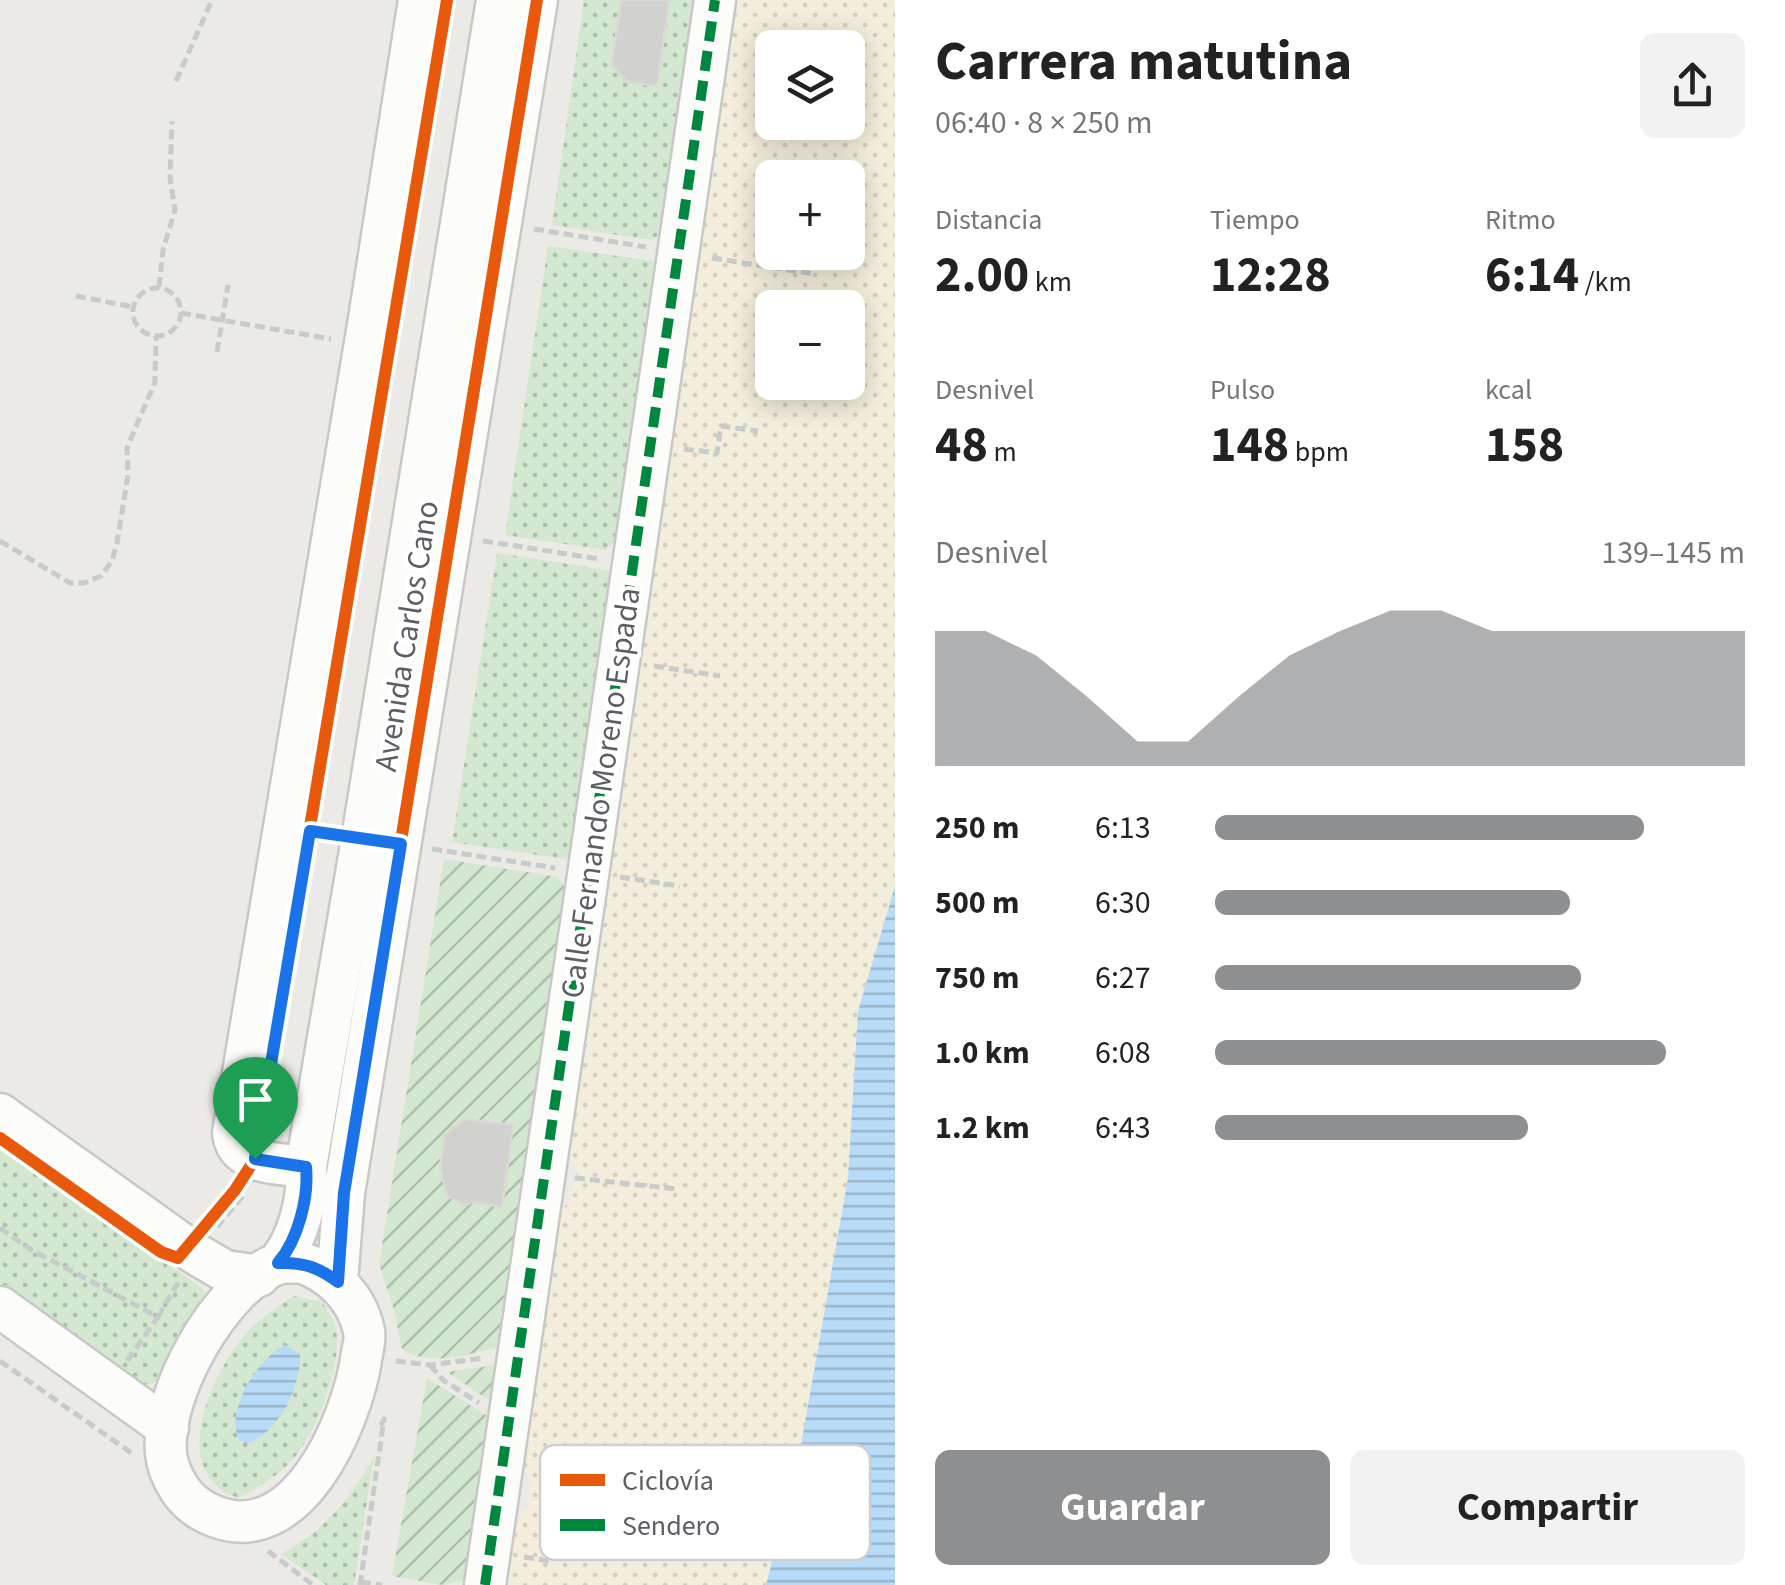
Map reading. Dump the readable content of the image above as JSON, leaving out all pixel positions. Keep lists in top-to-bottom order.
{
  "streets": {
    "street": ["Avenida Carlos Cano", "Calle Fernando Moreno Espada"]
  },
  "legend": ["Ciclovía", "Sendero"],
  "page": {
    "heading": ["Carrera matutina", "06:40 · 8 × 250 m"],
    "map_buttons": ["+", "−"],
    "stats": [
      ["Distancia", "2.00 km"],
      ["Tiempo", "12:28"],
      ["Ritmo", "6:14 /km"],
      ["Desnivel", "48 m"],
      ["Pulso", "148 bpm"],
      ["kcal", "158"]
    ],
    "chart": ["Desnivel", "139–145 m"],
    "list": [
      {
        "name": "250 m",
        "note": "6:13"
      },
      {
        "name": "500 m",
        "note": "6:30"
      },
      {
        "name": "750 m",
        "note": "6:27"
      },
      {
        "name": "1.0 km",
        "note": "6:08"
      },
      {
        "name": "1.2 km",
        "note": "6:43"
      }
    ],
    "buttons": ["Guardar", "Compartir"]
  }
}
